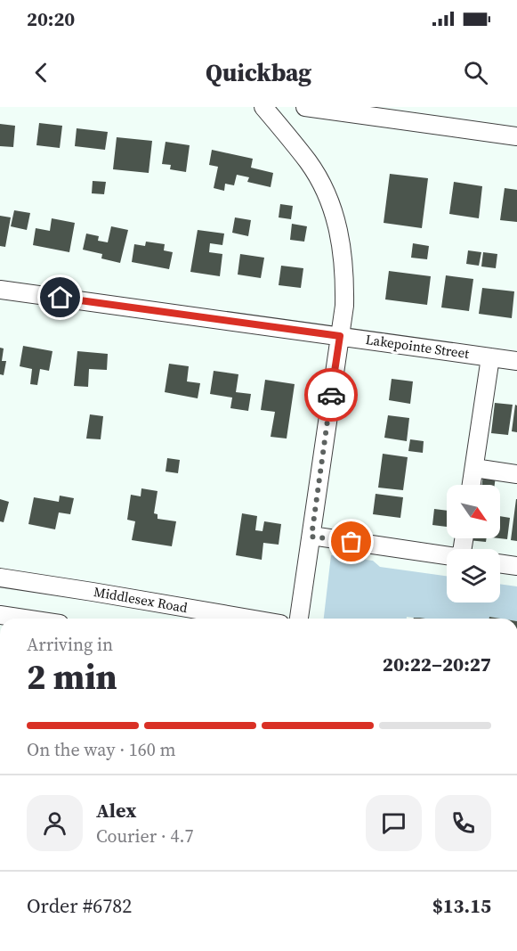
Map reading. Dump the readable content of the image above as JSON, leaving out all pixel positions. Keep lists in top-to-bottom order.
{
  "streets": {
    "street": ["Lakepointe Street", "Middlesex Road"]
  },
  "north": "bottom right",
  "page": {
    "status": "20:20",
    "header": "Quickbag",
    "heading": ["2 min", "Arriving in", "20:22–20:27"],
    "panel": [
      "Alex",
      "Courier · 4.7",
      "Order #6782",
      "$13.15"
    ],
    "bar": "On the way · 160 m"
  }
}
